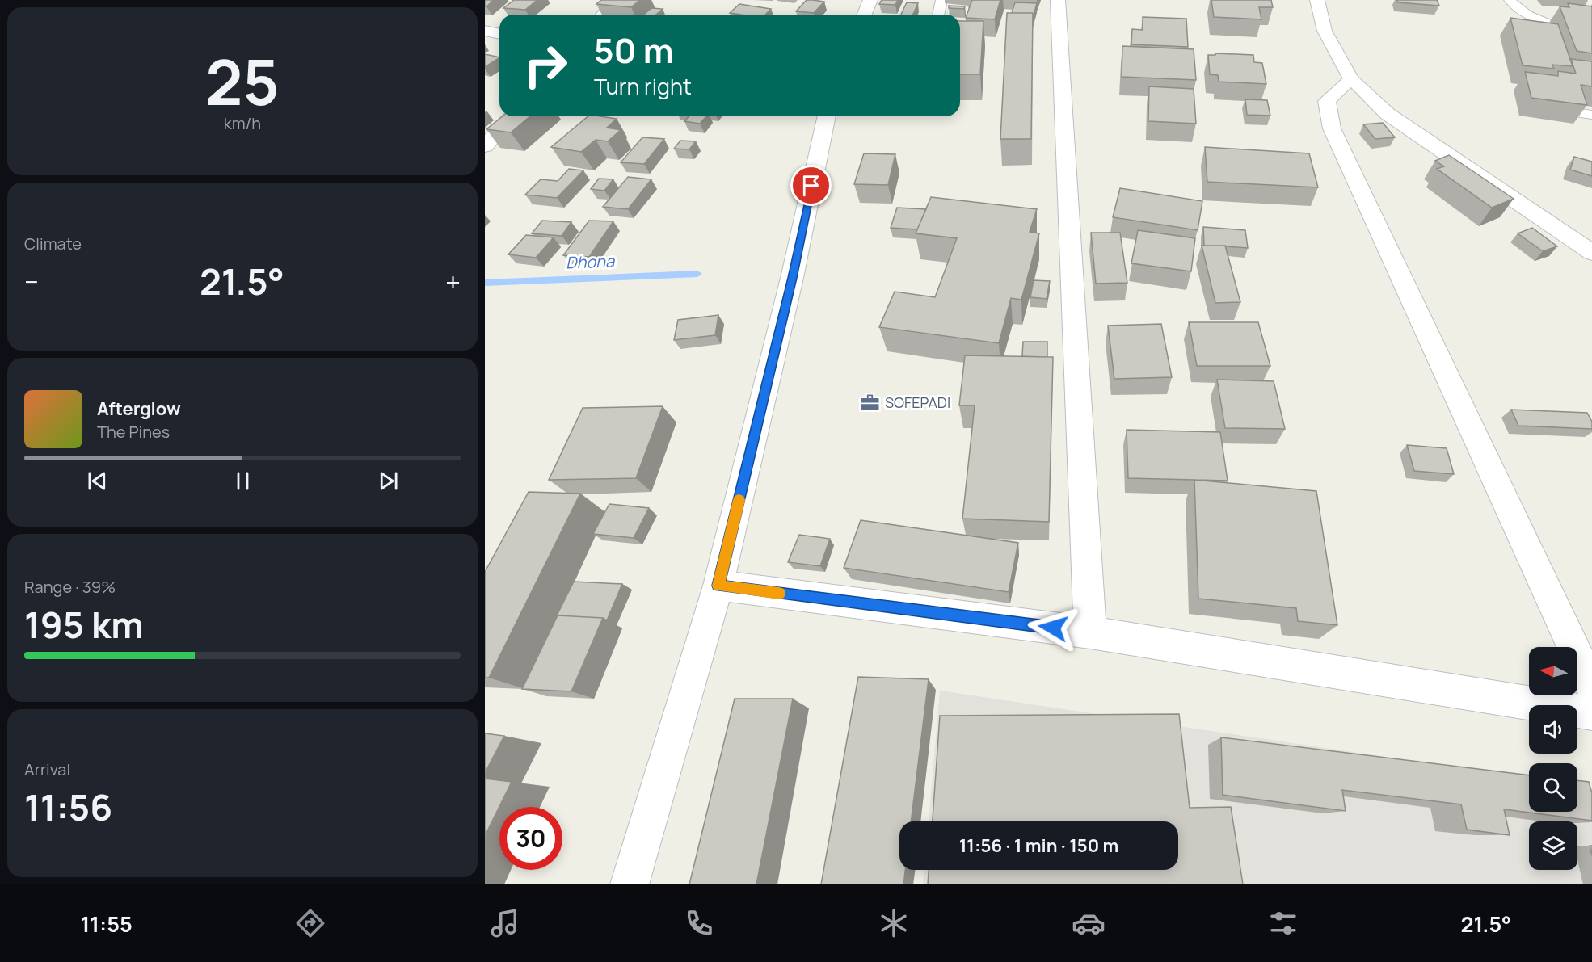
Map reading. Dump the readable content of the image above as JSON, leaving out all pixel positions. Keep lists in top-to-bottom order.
{
  "water": ["Dhona"],
  "places": {
    "office": ["SOFEPADI"]
  },
  "north": "left",
  "page": {
    "tile": [
      ["25", "km/h"],
      "Climate",
      ["Range · 39%", "195 km"],
      ["Arrival", "11:56"]
    ],
    "turn": ["50 m", "Turn right"],
    "heat": ["−", "21.5°", "+"],
    "song": ["Afterglow", "The Pines"],
    "limit": "30",
    "trip": "11:56 · 1 min · 150 m",
    "tabs": ["11:55", "21.5°"]
  }
}
